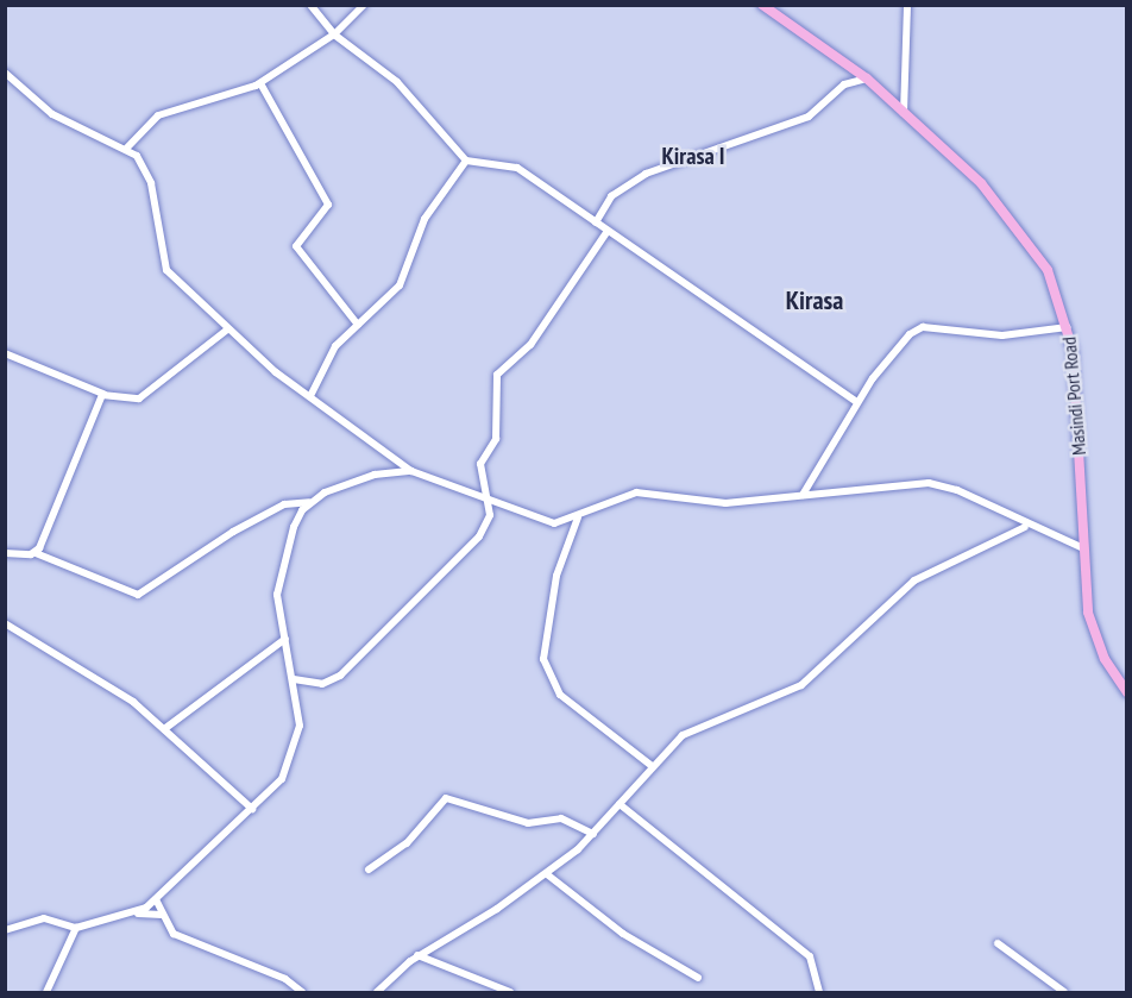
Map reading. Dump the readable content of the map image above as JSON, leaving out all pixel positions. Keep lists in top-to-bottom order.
{
  "streets": {
    "main road": ["Masindi Port Road"]
  },
  "districts": ["Kirasa I", "Kirasa"]
}
